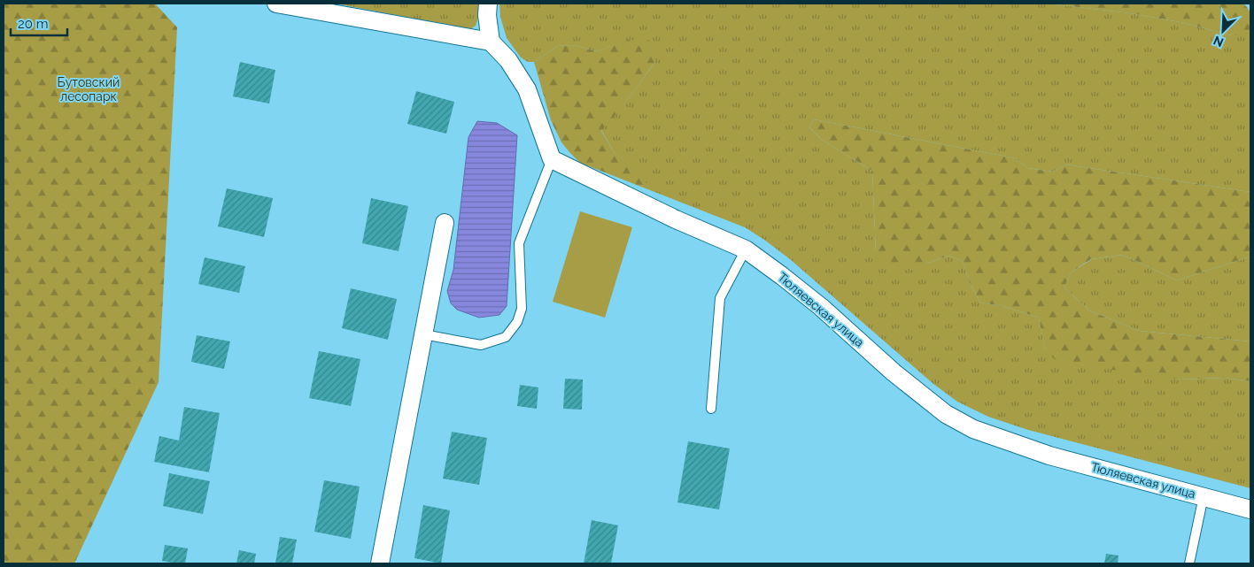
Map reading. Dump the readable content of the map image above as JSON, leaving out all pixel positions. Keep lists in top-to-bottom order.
{
  "streets": {
    "street": ["Тюляевская улица"]
  },
  "parks": ["Бутовский лесопарк"],
  "scale_bar": "20 m",
  "north": "bottom left"
}
